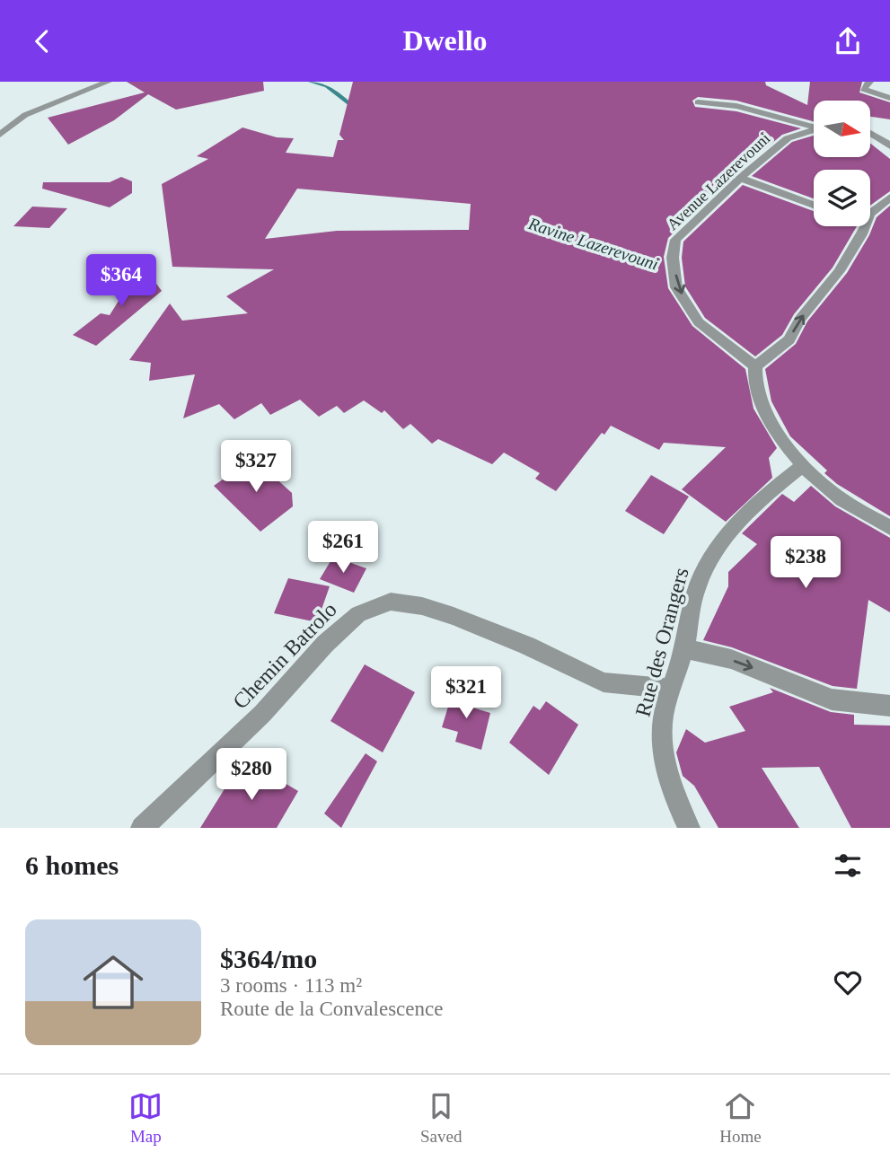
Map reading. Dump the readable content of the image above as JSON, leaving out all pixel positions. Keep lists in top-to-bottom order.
{
  "streets": {
    "street": ["Avenue Lazerevouni", "Rue des Orangers", "Chemin Batrolo"]
  },
  "crossings": [
    ["Rue des Orangers", "Chemin Batrolo"]
  ],
  "water": ["Ravine Lazerevouni"],
  "north": "right",
  "page": {
    "header": "Dwello",
    "price": [
      "$364",
      "$327",
      "$261",
      "$238",
      "$321",
      "$280"
    ],
    "heading": "6 homes",
    "list": [
      {
        "name": "$364/mo",
        "note": "3 rooms · 113 m² · Route de la Convalescence"
      }
    ],
    "tabs": ["Map", "Saved", "Home"]
  }
}
